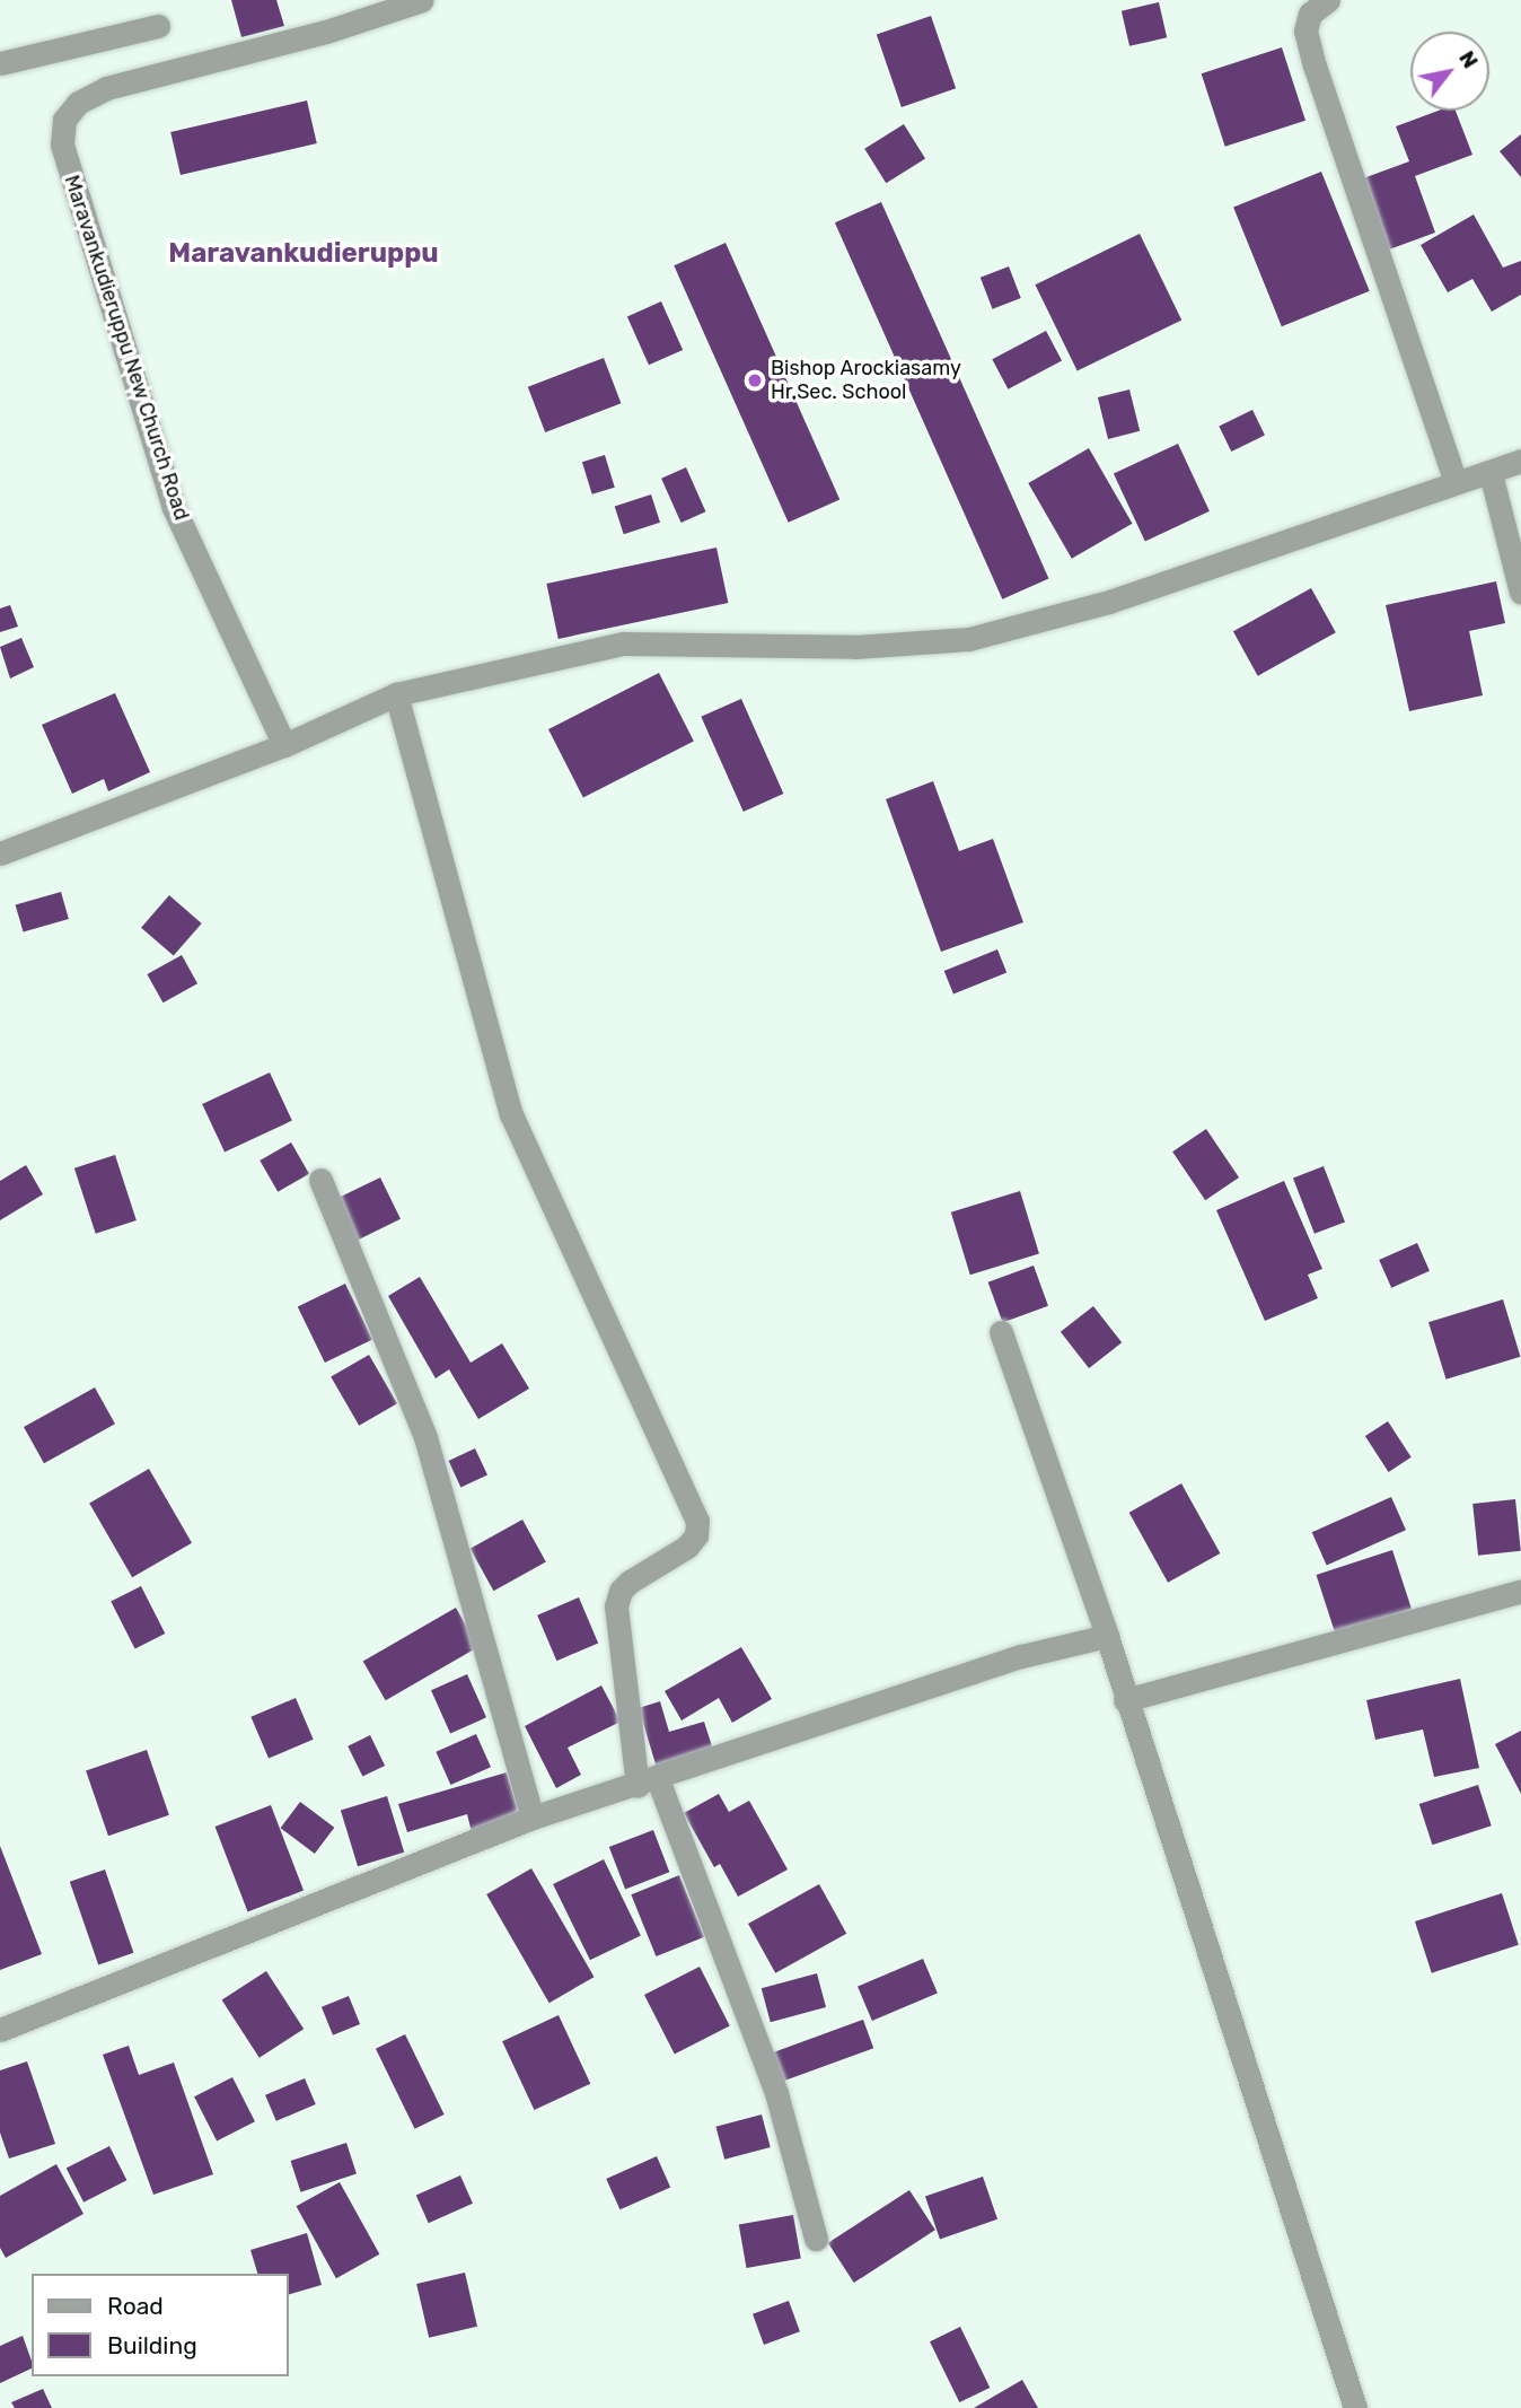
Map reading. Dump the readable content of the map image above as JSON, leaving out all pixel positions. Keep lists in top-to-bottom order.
{
  "streets": {
    "street": ["Maravankudieruppu New Church Road"]
  },
  "districts": ["Maravankudieruppu"],
  "places": ["Bishop Arockiasamy Hr.Sec. School"],
  "legend": ["Road", "Building"],
  "north": "top right"
}
